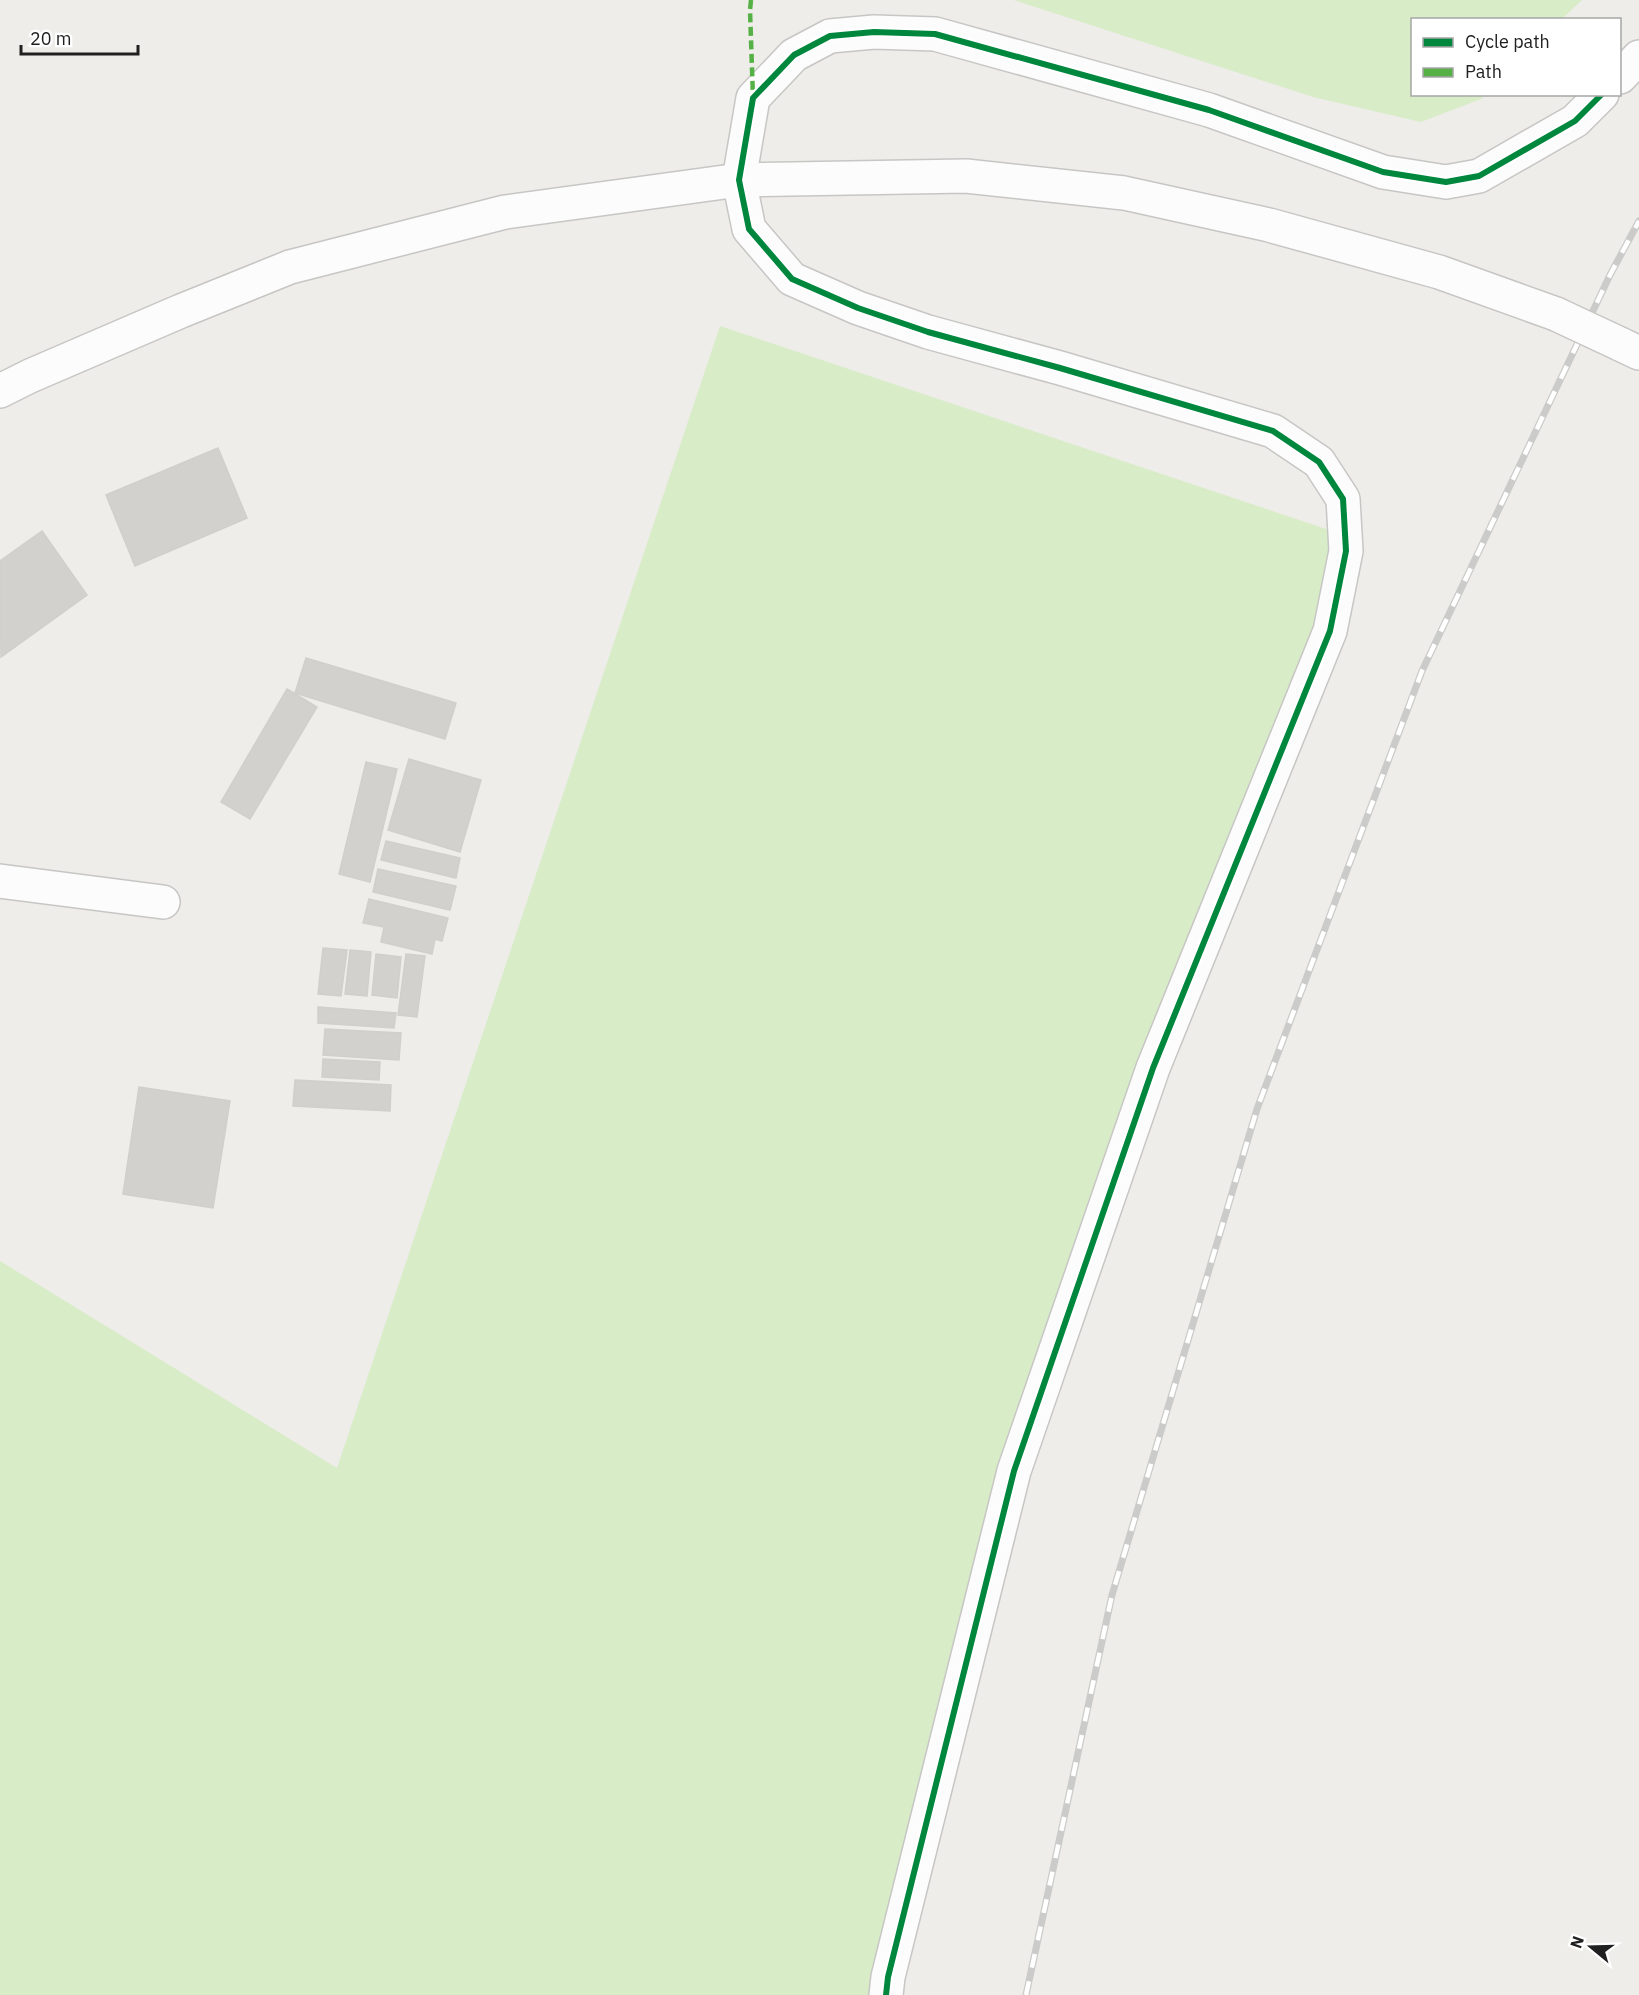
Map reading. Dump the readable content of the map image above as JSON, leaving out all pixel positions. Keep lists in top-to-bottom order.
{
  "legend": ["Cycle path", "Path"],
  "scale_bar": "20 m",
  "north": "left"
}
